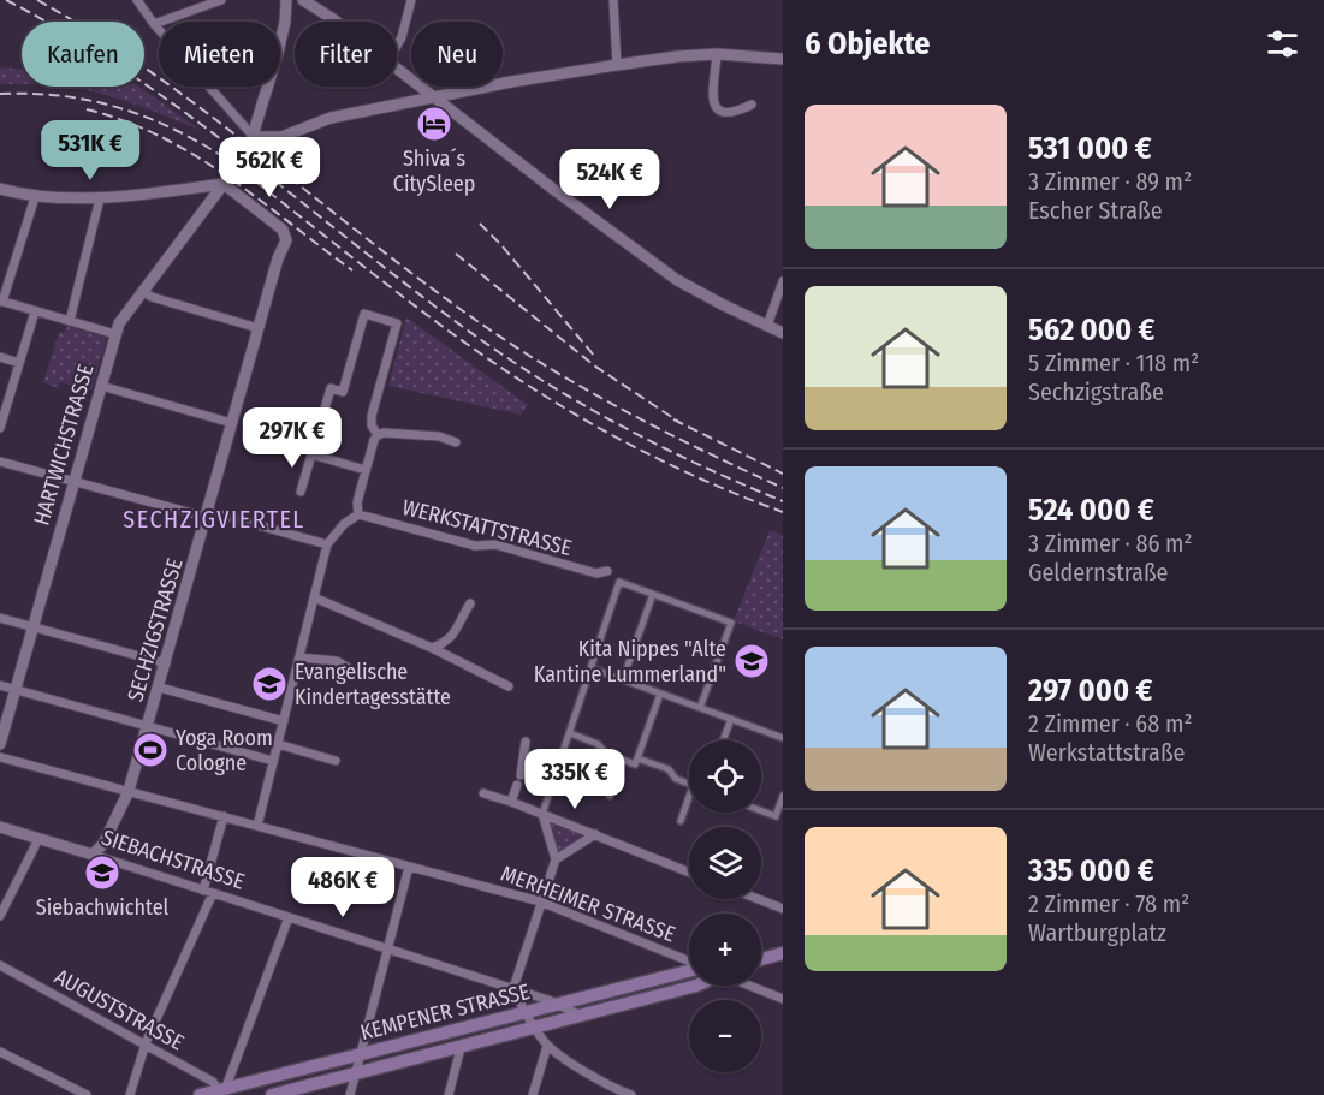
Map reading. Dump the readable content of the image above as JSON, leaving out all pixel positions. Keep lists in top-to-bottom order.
{
  "streets": {
    "main road": ["KEMPENER STRASSE"],
    "street": [
      "HARTWICHSTRASSE",
      "WERKSTATTSTRASSE",
      "SECHZIGSTRASSE",
      "SIEBACHSTRASSE",
      "MERHEIMER STRASSE",
      "AUGUSTSTRASSE"
    ]
  },
  "crossings": [
    ["HARTWICHSTRASSE", "SECHZIGSTRASSE"],
    ["SECHZIGSTRASSE", "SIEBACHSTRASSE"],
    ["SECHZIGSTRASSE", "MERHEIMER STRASSE"],
    ["SIEBACHSTRASSE", "KEMPENER STRASSE"],
    ["AUGUSTSTRASSE", "KEMPENER STRASSE"]
  ],
  "districts": ["SECHZIGVIERTEL"],
  "places": {
    "hotel": ["Shiva´s CitySleep"],
    "school or university": ["Kita Nippes \"Alte Kantine Lummerland\"", "Evangelische Kindertagesstätte", "Siebachwichtel"],
    "sports": ["Yoga Room Cologne"]
  },
  "page": {
    "heading": "6 Objekte",
    "chip": [
      "Kaufen",
      "Mieten",
      "Filter",
      "Neu"
    ],
    "list": [
      {
        "name": "531 000 €",
        "note": "3 Zimmer · 89 m² · Escher Straße"
      },
      {
        "name": "562 000 €",
        "note": "5 Zimmer · 118 m² · Sechzigstraße"
      },
      {
        "name": "524 000 €",
        "note": "3 Zimmer · 86 m² · Geldernstraße"
      },
      {
        "name": "297 000 €",
        "note": "2 Zimmer · 68 m² · Werkstattstraße"
      },
      {
        "name": "335 000 €",
        "note": "2 Zimmer · 78 m² · Wartburgplatz"
      }
    ],
    "price": [
      "531K €",
      "562K €",
      "524K €",
      "297K €",
      "335K €",
      "486K €"
    ],
    "map_buttons": ["+", "−"]
  }
}
